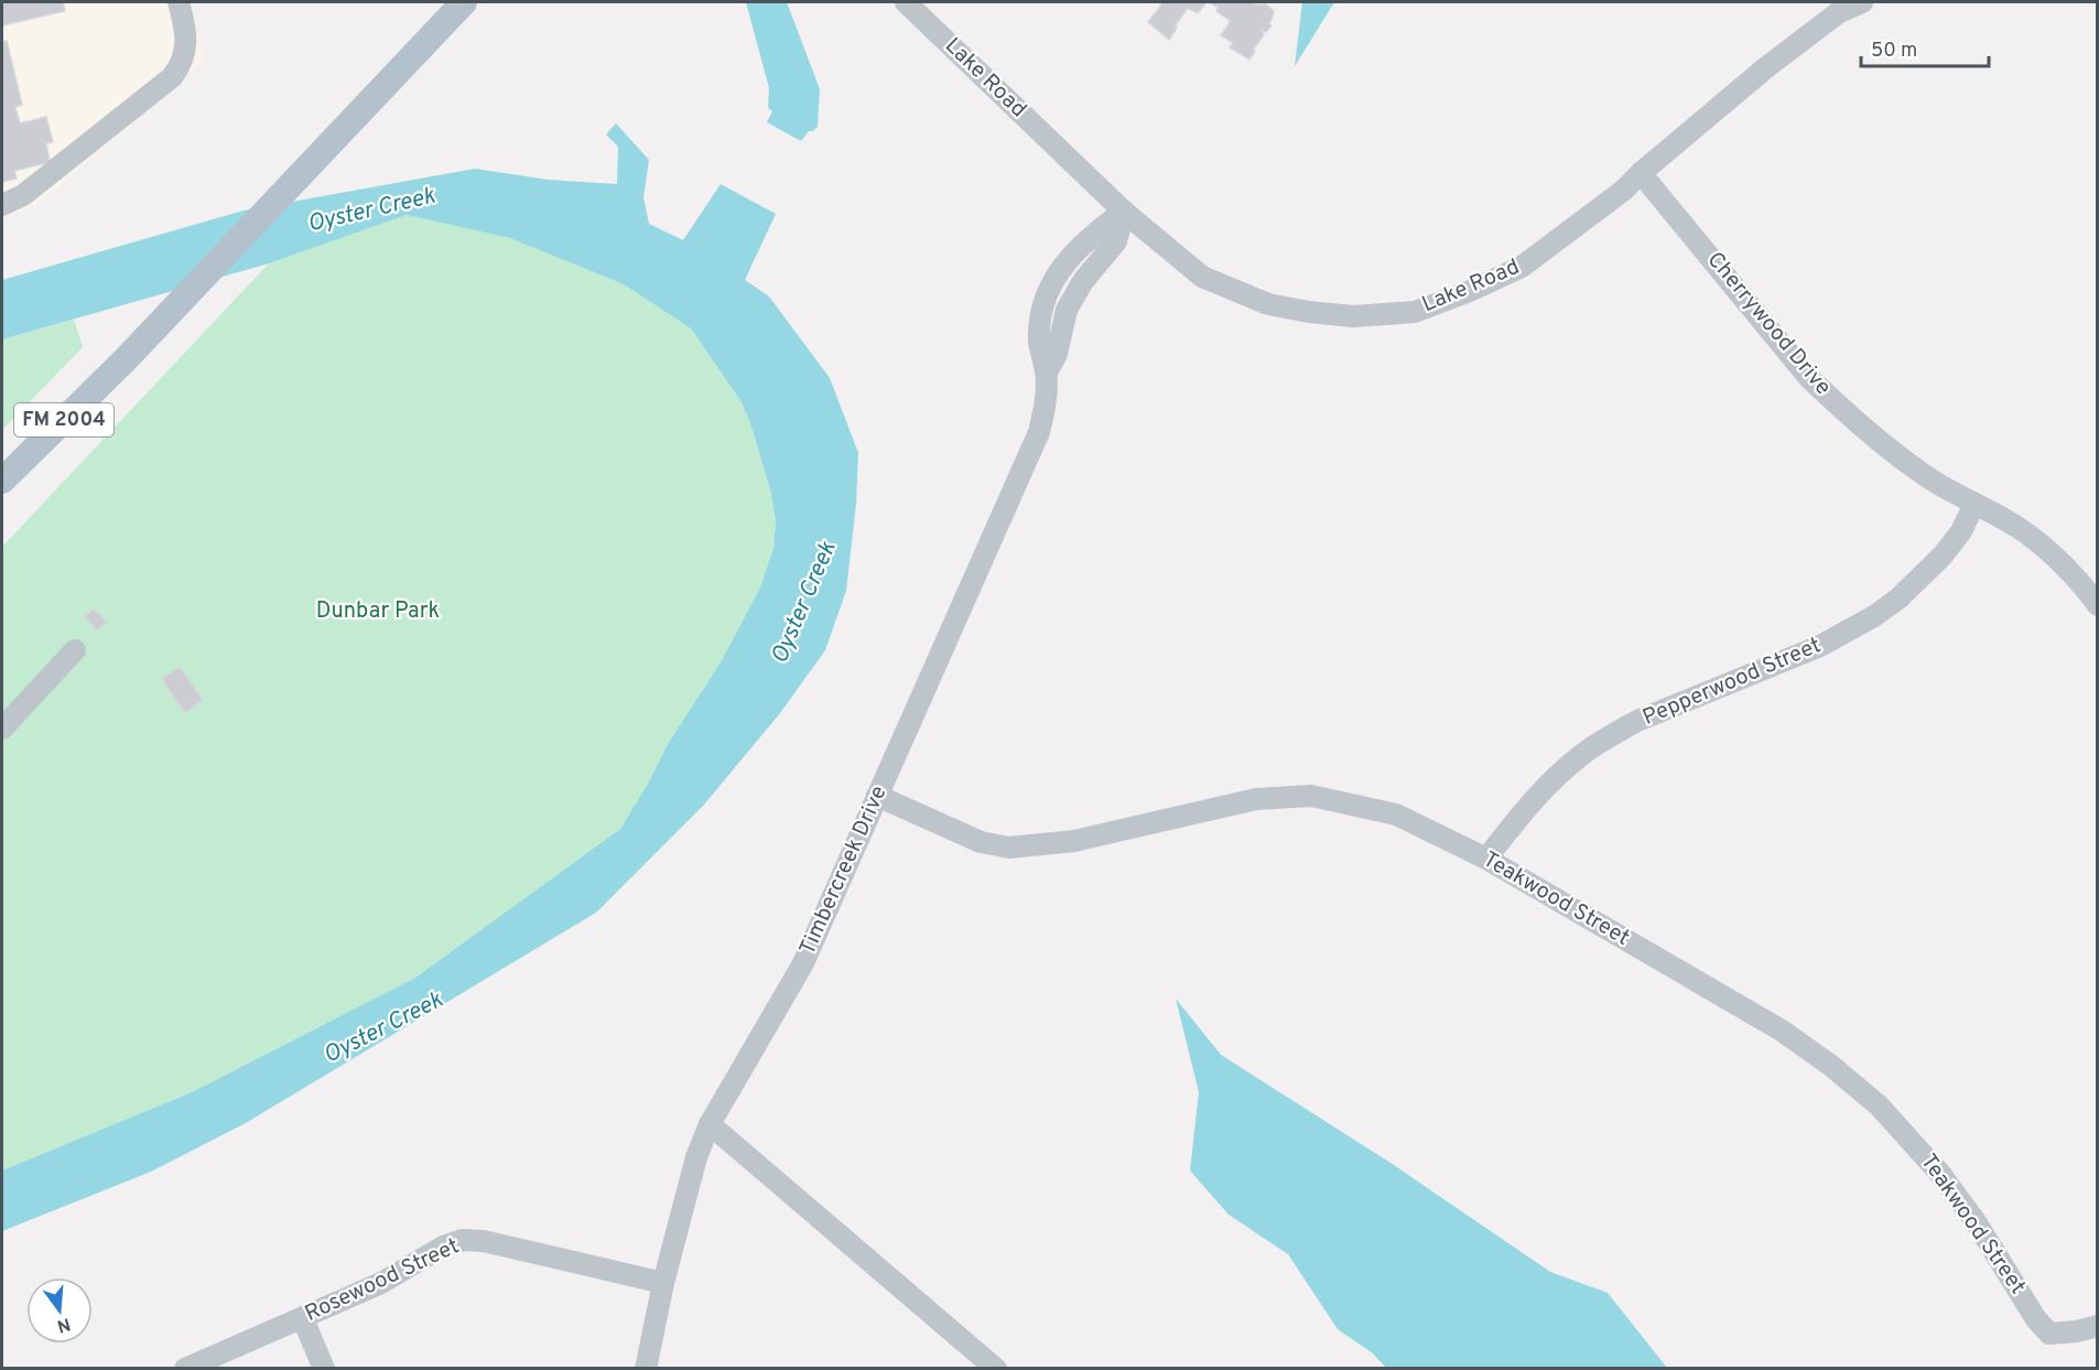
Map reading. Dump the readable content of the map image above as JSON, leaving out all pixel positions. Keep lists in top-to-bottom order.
{
  "streets": {
    "main road": ["FM 2004"],
    "street": [
      "Lake Road",
      "Cherrywood Drive",
      "Pepperwood Street",
      "Timbercreek Drive",
      "Teakwood Street",
      "Rosewood Street"
    ]
  },
  "crossings": [
    ["Lake Road", "Cherrywood Drive"],
    ["Lake Road", "Timbercreek Drive"],
    ["Cherrywood Drive", "Pepperwood Street"],
    ["Pepperwood Street", "Teakwood Street"],
    ["Timbercreek Drive", "Teakwood Street"],
    ["Timbercreek Drive", "Rosewood Street"]
  ],
  "water": ["Oyster Creek"],
  "parks": ["Dunbar Park"],
  "scale_bar": "50 m",
  "north": "bottom"
}
